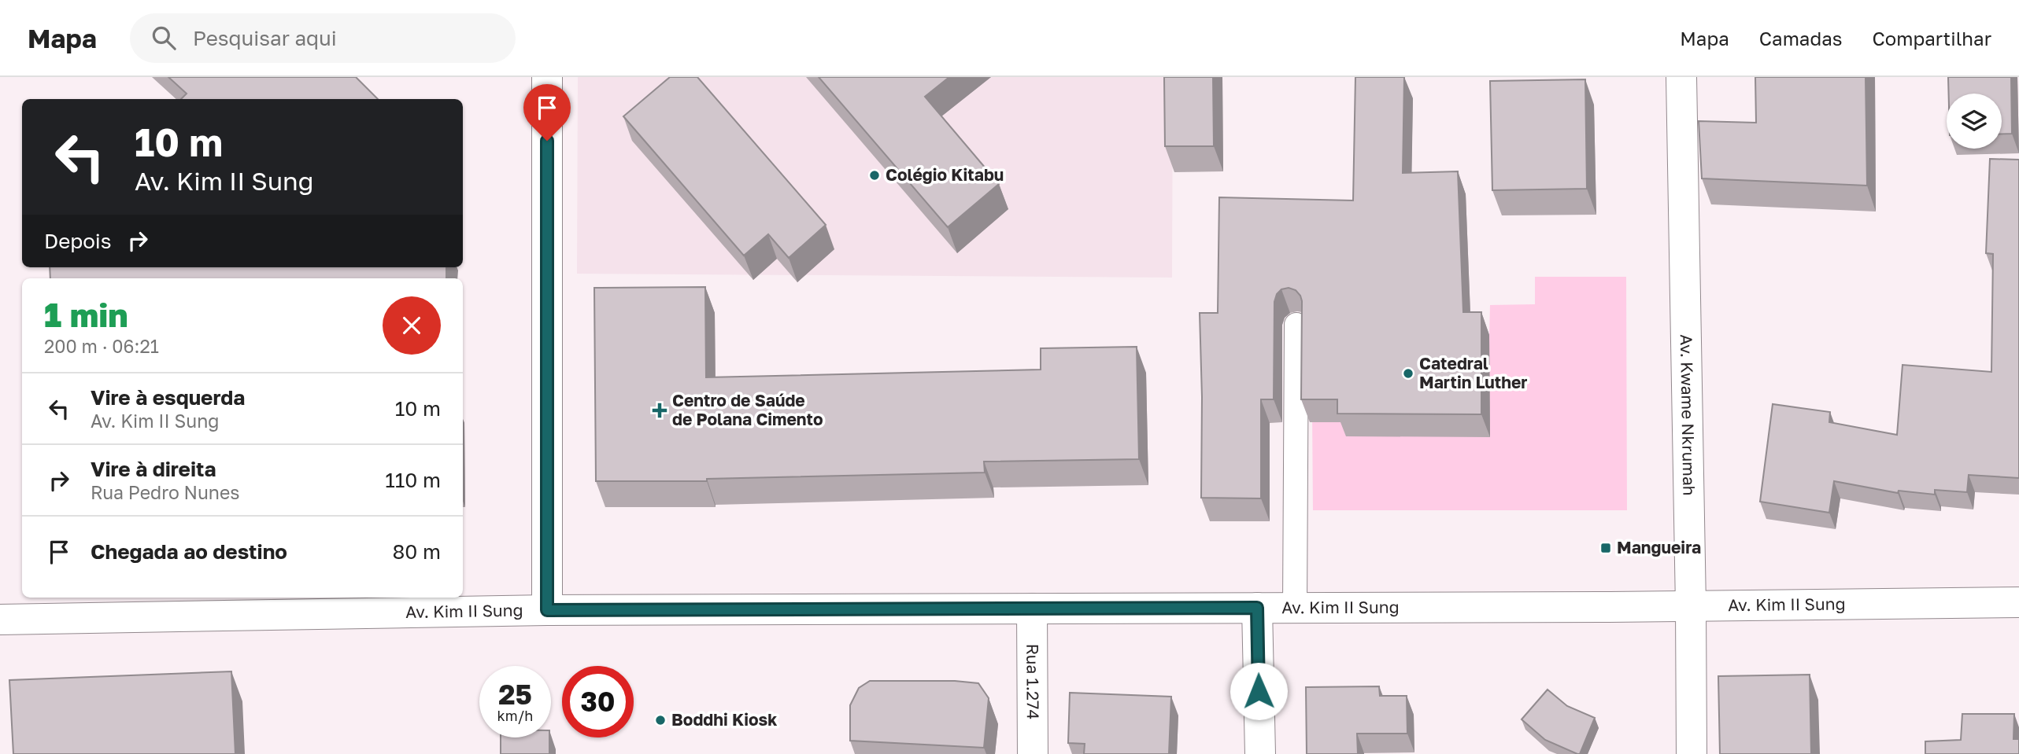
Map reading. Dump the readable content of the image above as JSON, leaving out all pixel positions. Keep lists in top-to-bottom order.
{
  "streets": {
    "street": ["Av. Kwame Nkrumah", "Av. Kim II Sung", "Rua 1.274"]
  },
  "crossings": [
    ["Av. Kwame Nkrumah", "Av. Kim II Sung"],
    ["Av. Kim II Sung", "Rua 1.274"]
  ],
  "places": {
    "other": ["Colégio Kitabu", "Catedral Martin Luther", "Boddhi Kiosk"],
    "health": ["Centro de Saúde de Polana Cimento"],
    "transit": ["Mangueira"]
  },
  "page": {
    "header": "Mapa",
    "search": "Pesquisar aqui",
    "nav": ["Mapa", "Camadas", "Compartilhar"],
    "turn": ["10 m", "Av. Kim II Sung"],
    "then": "Depois",
    "heading": ["1 min", "200 m · 06:21"],
    "list": [
      {
        "name": "Vire à esquerda",
        "note": "Av. Kim II Sung",
        "value": "10 m"
      },
      {
        "name": "Vire à direita",
        "note": "Rua Pedro Nunes",
        "value": "110 m"
      },
      {
        "name": "Chegada ao destino",
        "value": "80 m"
      }
    ],
    "speed": "25 km/h",
    "limit": "30"
  }
}
